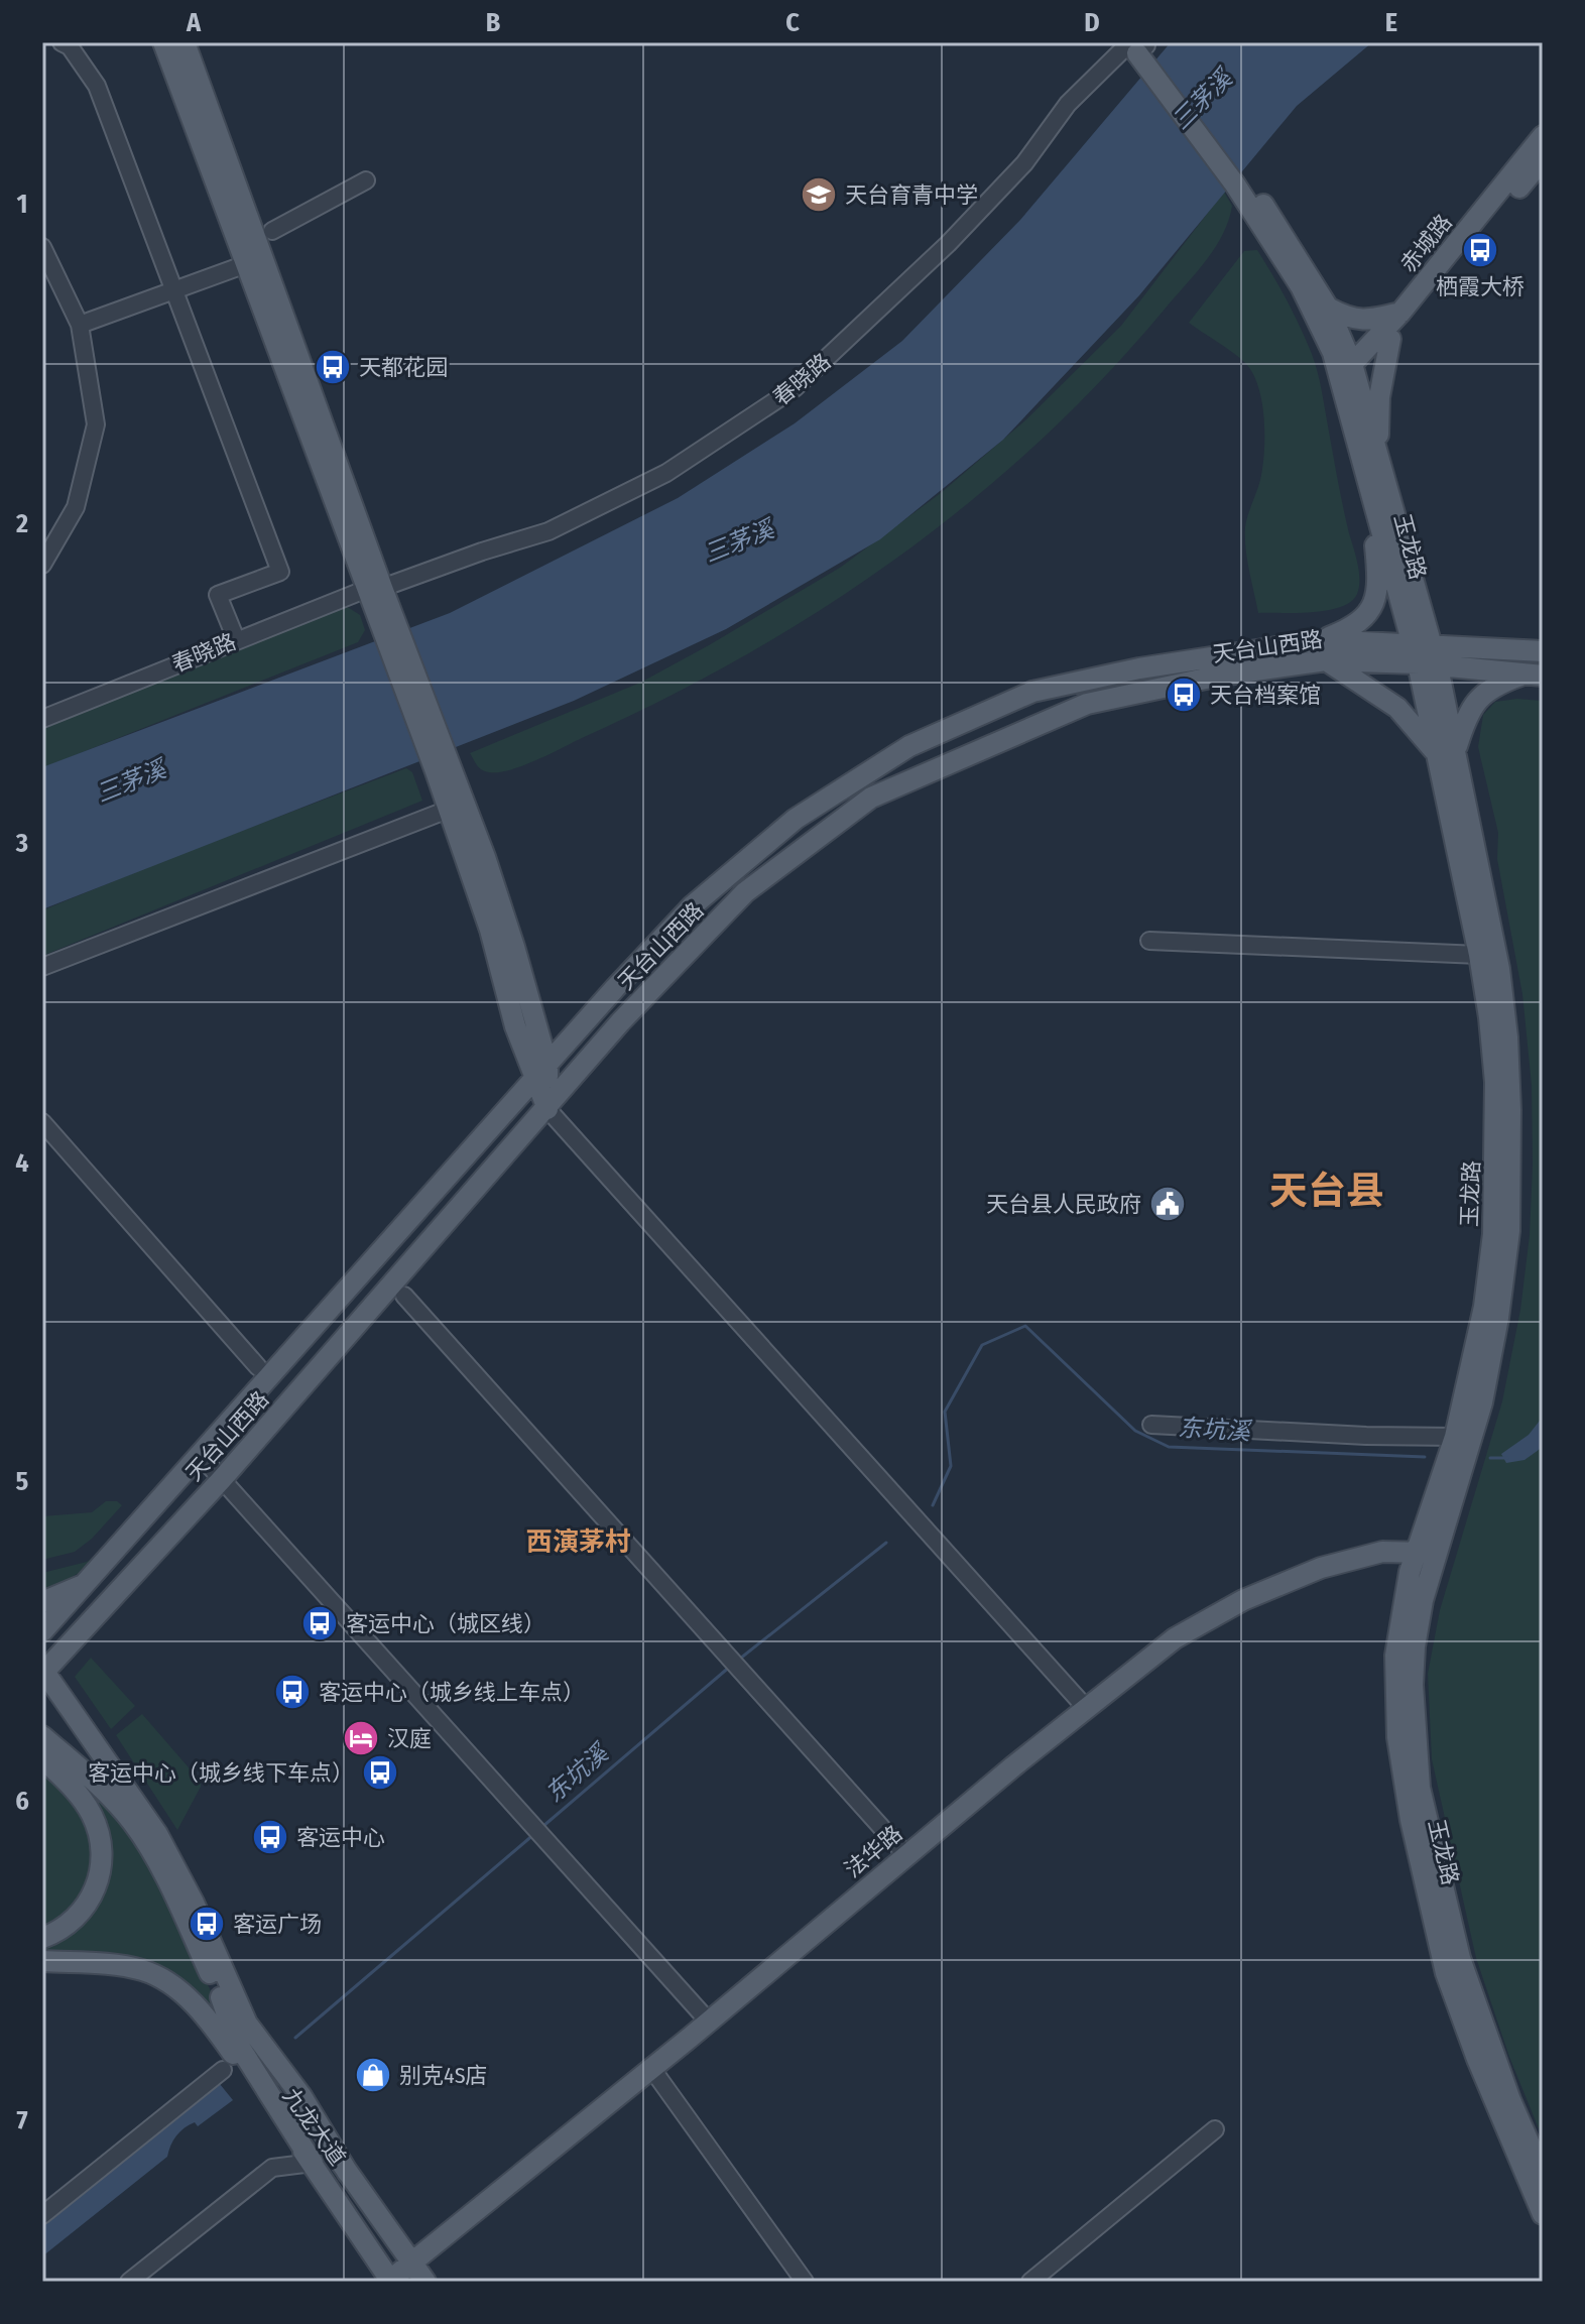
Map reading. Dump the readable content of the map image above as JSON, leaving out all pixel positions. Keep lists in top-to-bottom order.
{
  "streets": {
    "main road": [
      "赤城路",
      "玉龙路",
      "天台山西路",
      "法华路",
      "九龙大道"
    ],
    "street": ["春晓路"]
  },
  "crossings": [
    ["赤城路", "玉龙路"],
    ["玉龙路", "天台山西路"],
    ["玉龙路", "法华路"],
    ["法华路", "九龙大道"]
  ],
  "districts": ["天台县", "西演茅村"],
  "water": ["三茅溪", "东坑溪"],
  "places": {
    "school or university": ["天台育青中学"],
    "bus stop": [
      "栖霞大桥",
      "天都花园",
      "天台档案馆",
      "客运中心（城区线）",
      "客运中心（城乡线上车点）",
      "客运中心（城乡线下车点）",
      "客运中心",
      "客运广场"
    ],
    "public building": ["天台县人民政府"],
    "hotel": ["汉庭"],
    "shop": ["别克4S店"]
  },
  "grid": {
    "columns": [
      "A",
      "B",
      "C",
      "D",
      "E"
    ],
    "rows": [
      "1",
      "2",
      "3",
      "4",
      "5",
      "6",
      "7"
    ]
  }
}
